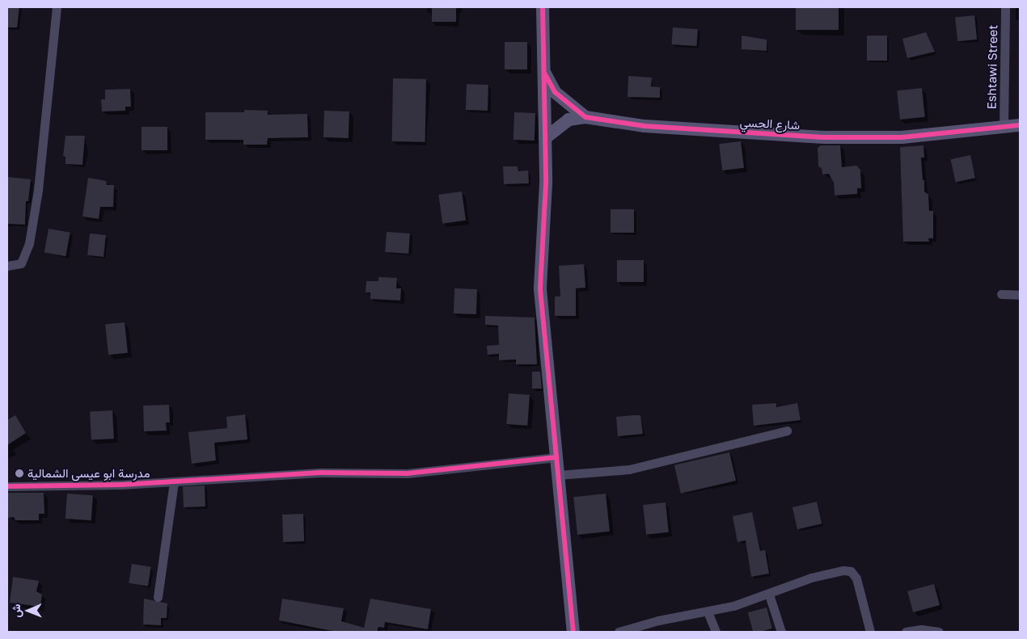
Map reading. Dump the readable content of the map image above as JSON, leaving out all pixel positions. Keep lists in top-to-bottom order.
{
  "streets": {
    "street": ["Eshtawi Street", "شارع الحسي"]
  },
  "crossings": [
    ["Eshtawi Street", "شارع الحسي"]
  ],
  "places": ["مدرسة ابو عيسى الشمالية"],
  "north": "left"
}
